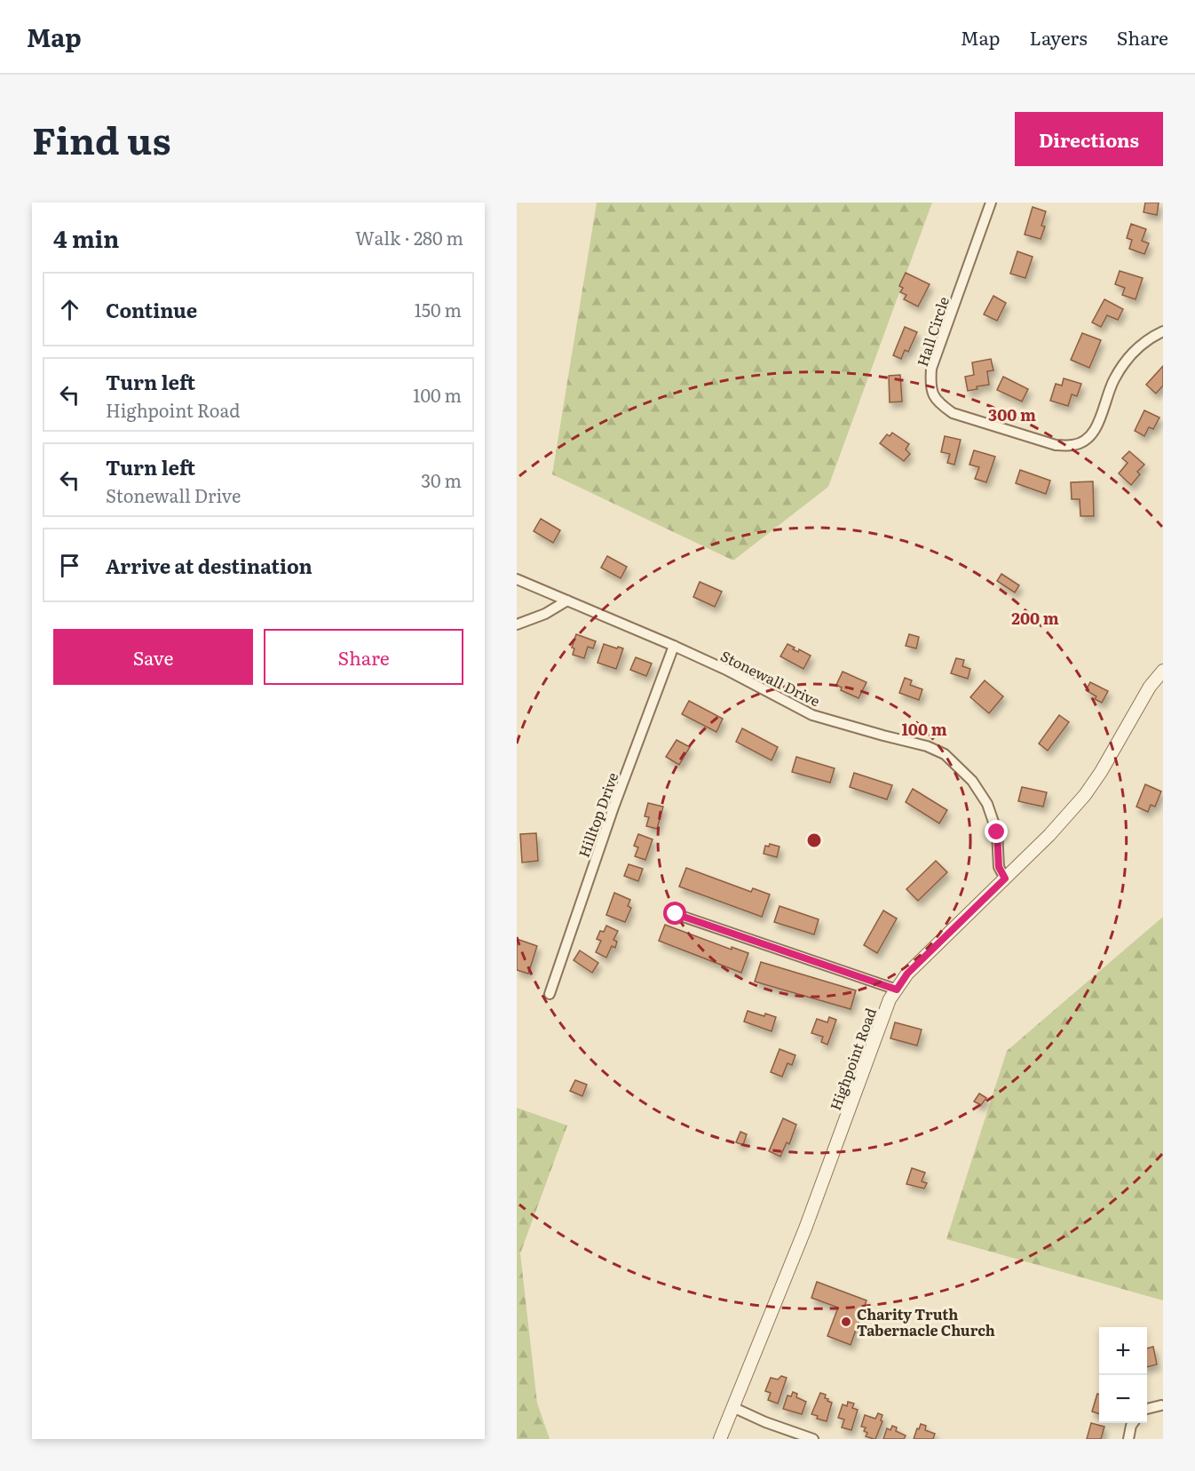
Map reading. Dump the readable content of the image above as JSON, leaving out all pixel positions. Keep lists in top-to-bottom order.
{
  "streets": {
    "street": [
      "Hall Circle",
      "Stonewall Drive",
      "Hilltop Drive",
      "Highpoint Road"
    ]
  },
  "crossings": [
    ["Stonewall Drive", "Hilltop Drive"],
    ["Stonewall Drive", "Highpoint Road"]
  ],
  "places": ["Charity Truth Tabernacle Church"],
  "page": {
    "header": "Map",
    "nav": ["Map", "Layers", "Share"],
    "title": "Find us",
    "buttons": [
      "Directions",
      ["Save", "Share"]
    ],
    "heading": ["4 min", "Walk · 280 m"],
    "list": [
      ["Continue", "150 m"],
      ["Turn left", "Highpoint Road", "100 m"],
      ["Turn left", "Stonewall Drive", "30 m"],
      "Arrive at destination"
    ],
    "map_buttons": ["+", "−"]
  },
  "rings": ["300 m", "200 m", "100 m"]
}
